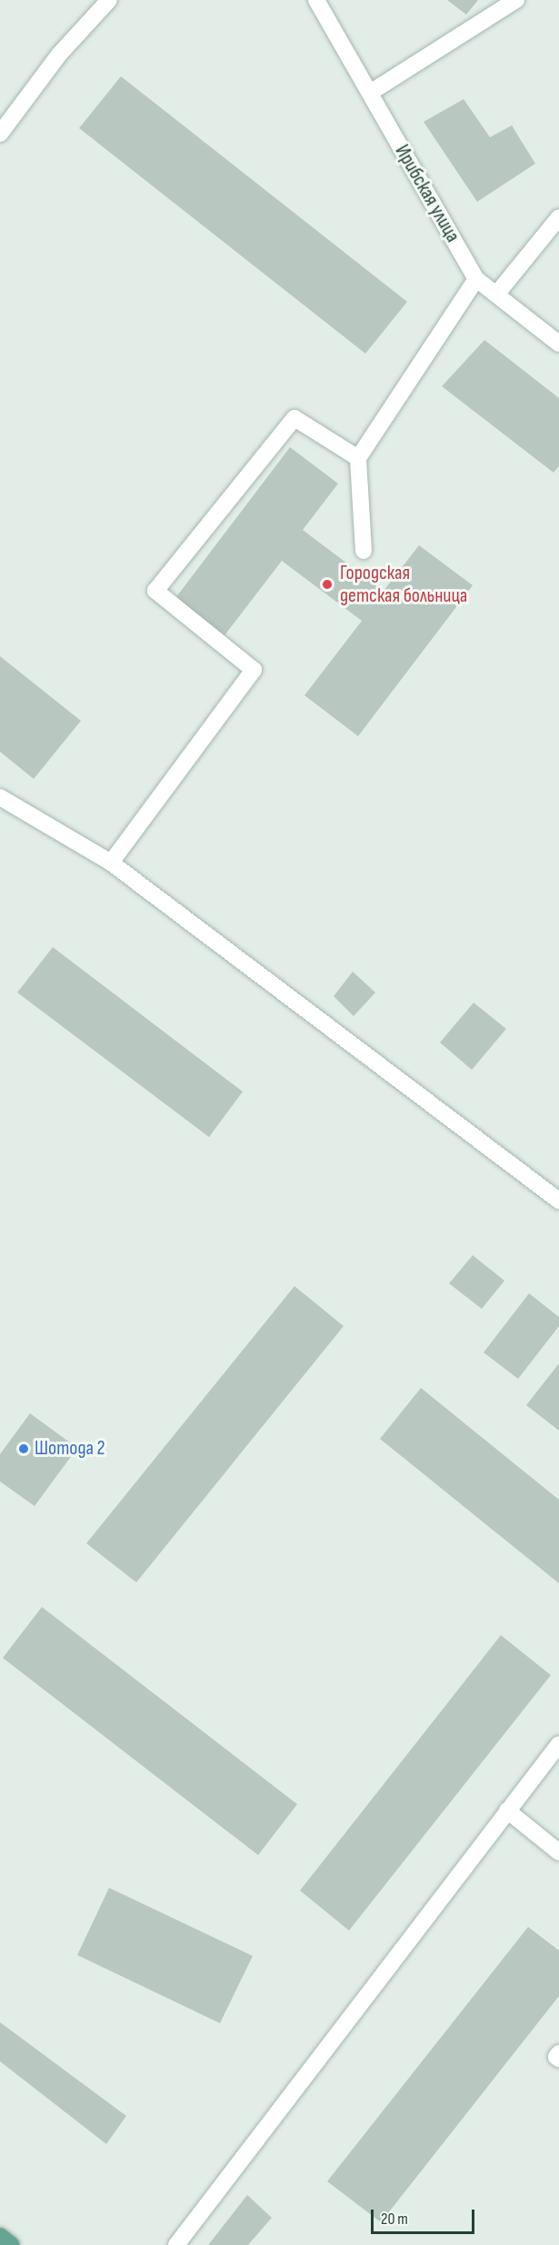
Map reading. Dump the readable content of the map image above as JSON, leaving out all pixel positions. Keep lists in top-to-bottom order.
{
  "streets": {
    "street": ["Ирибская улица"]
  },
  "places": ["Городская детская больница", "Шотода 2"],
  "scale_bar": "20 m"
}
